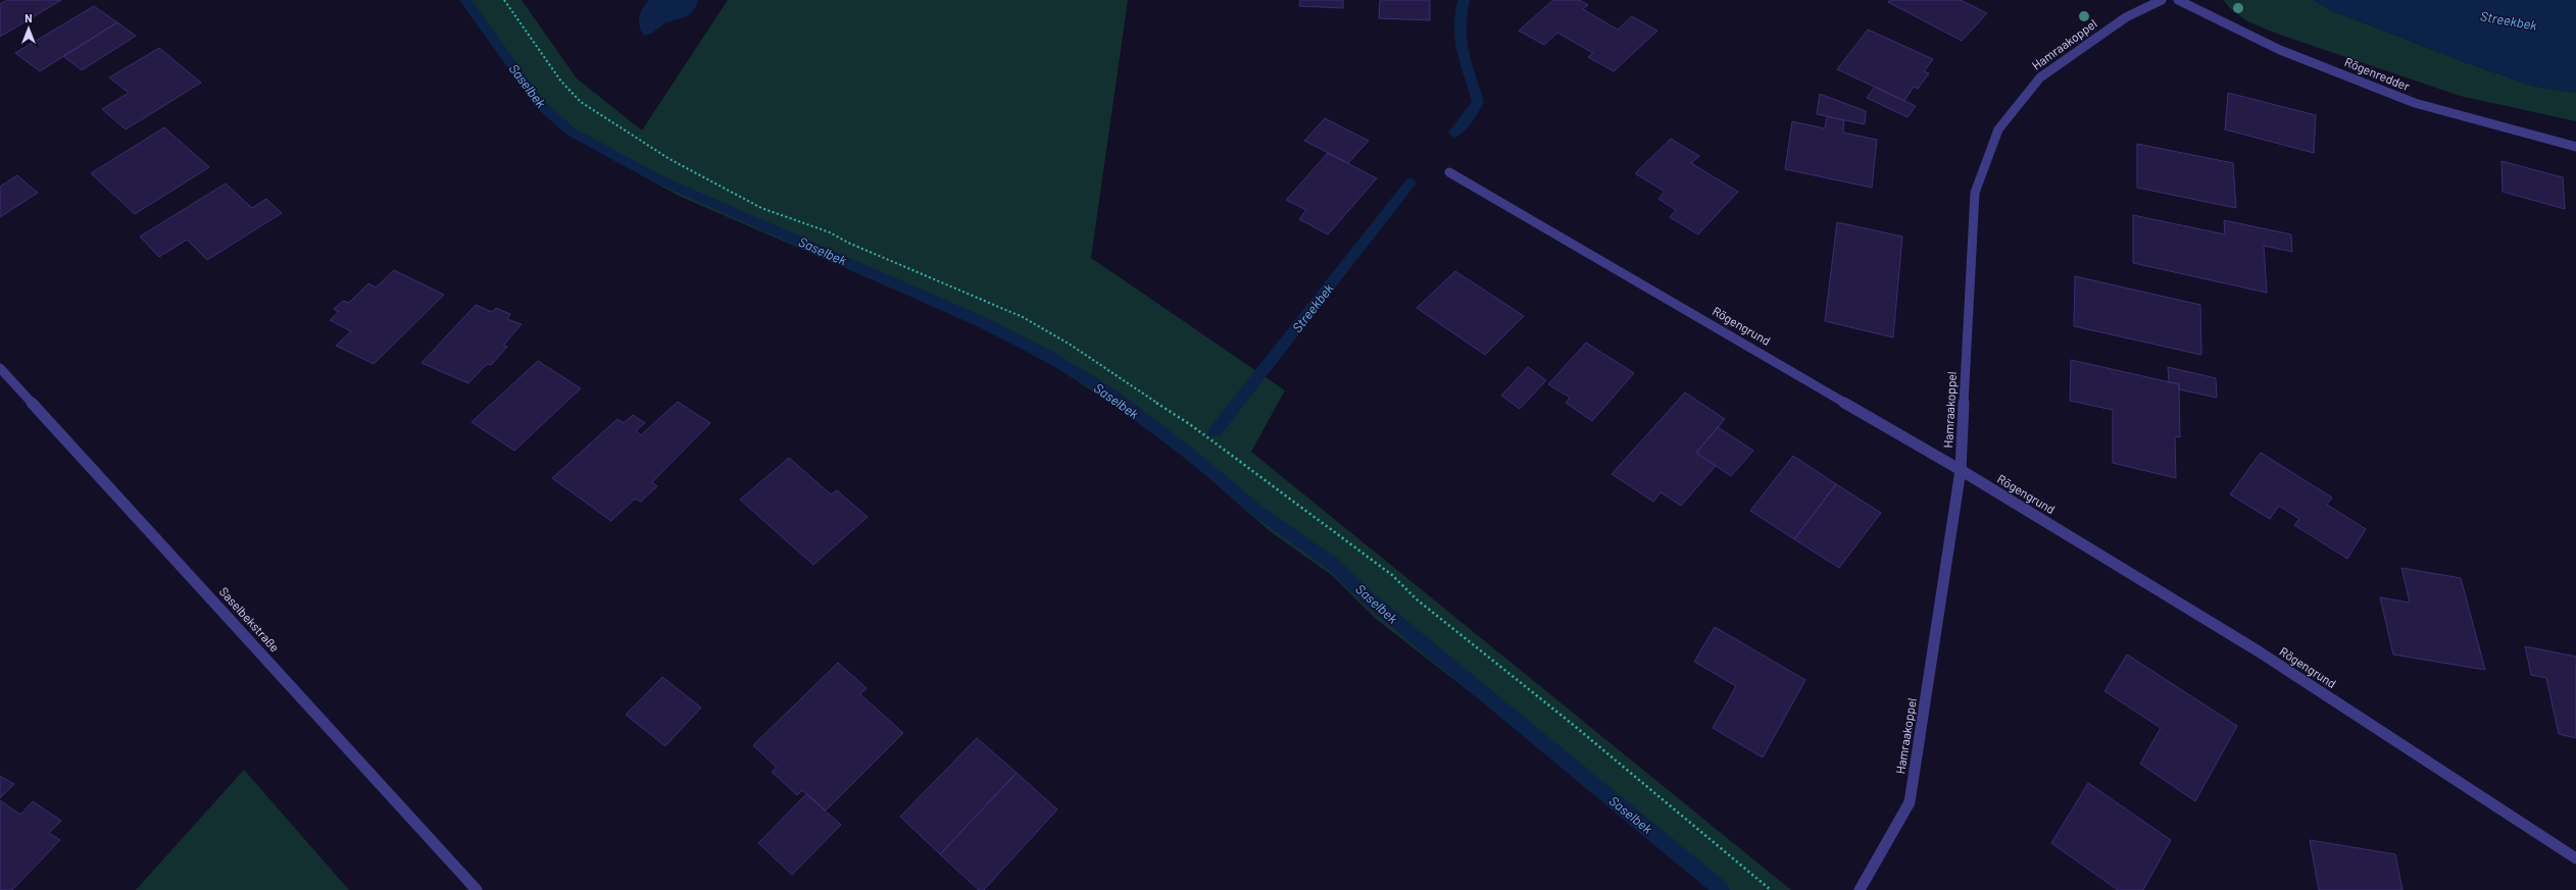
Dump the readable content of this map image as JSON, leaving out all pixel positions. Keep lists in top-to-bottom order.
{
  "streets": {
    "street": [
      "Hamraakoppel",
      "Rögenredder",
      "Rögengrund",
      "Saselbekstraße"
    ]
  },
  "crossings": [
    ["Hamraakoppel", "Rögengrund"]
  ],
  "water": ["Streekbek", "Saselbek"],
  "north": "top"
}
